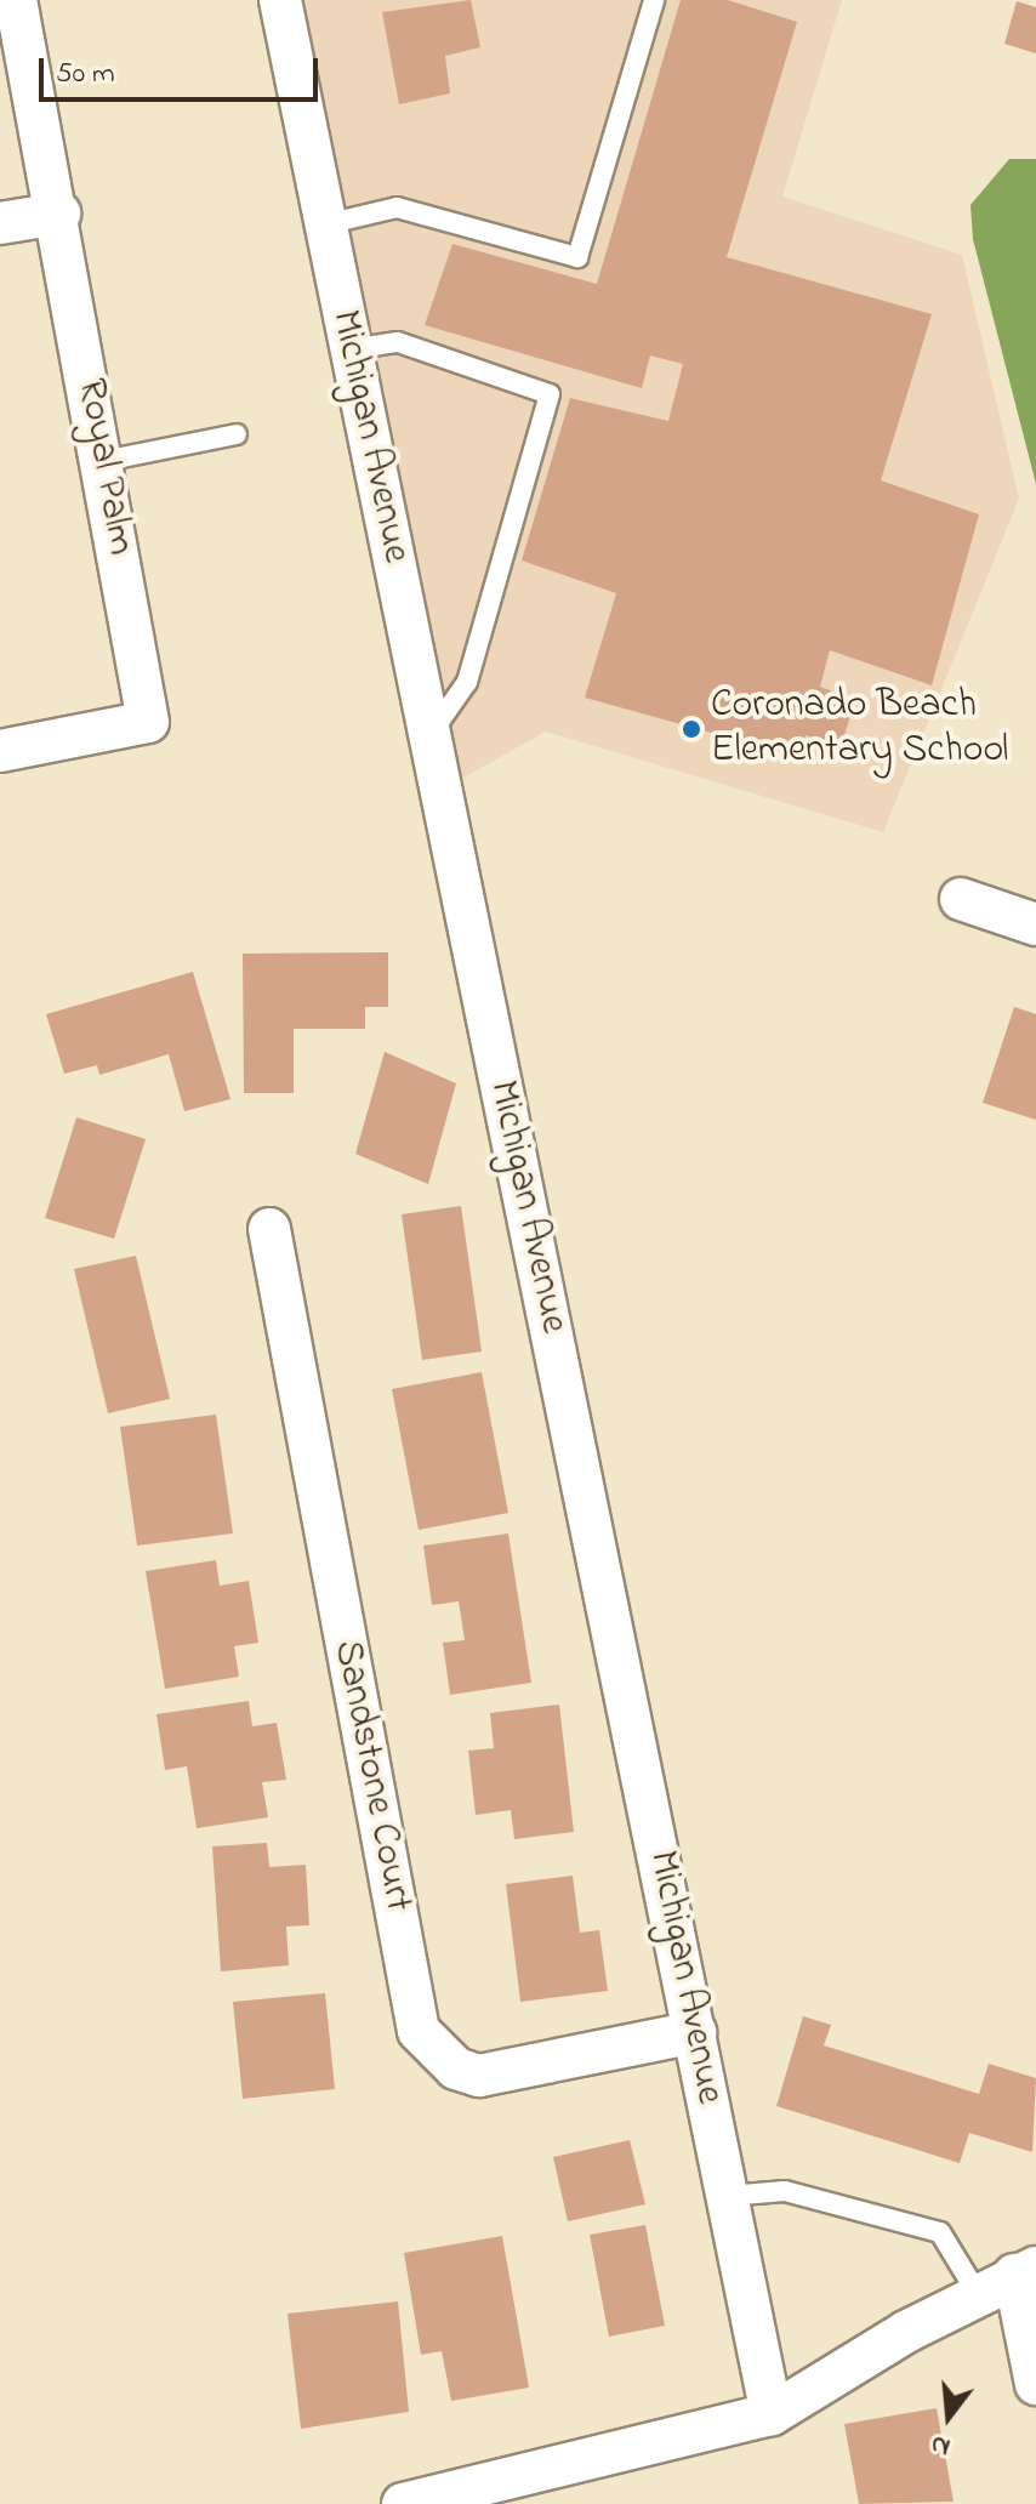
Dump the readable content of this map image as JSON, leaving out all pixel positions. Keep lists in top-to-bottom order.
{
  "streets": {
    "street": ["Michigan Avenue", "Royal Palm", "Sandstone Court"]
  },
  "crossings": [
    ["Michigan Avenue", "Sandstone Court"]
  ],
  "places": ["Coronado Beach Elementary School"],
  "scale_bar": "50 m",
  "north": "bottom"
}
